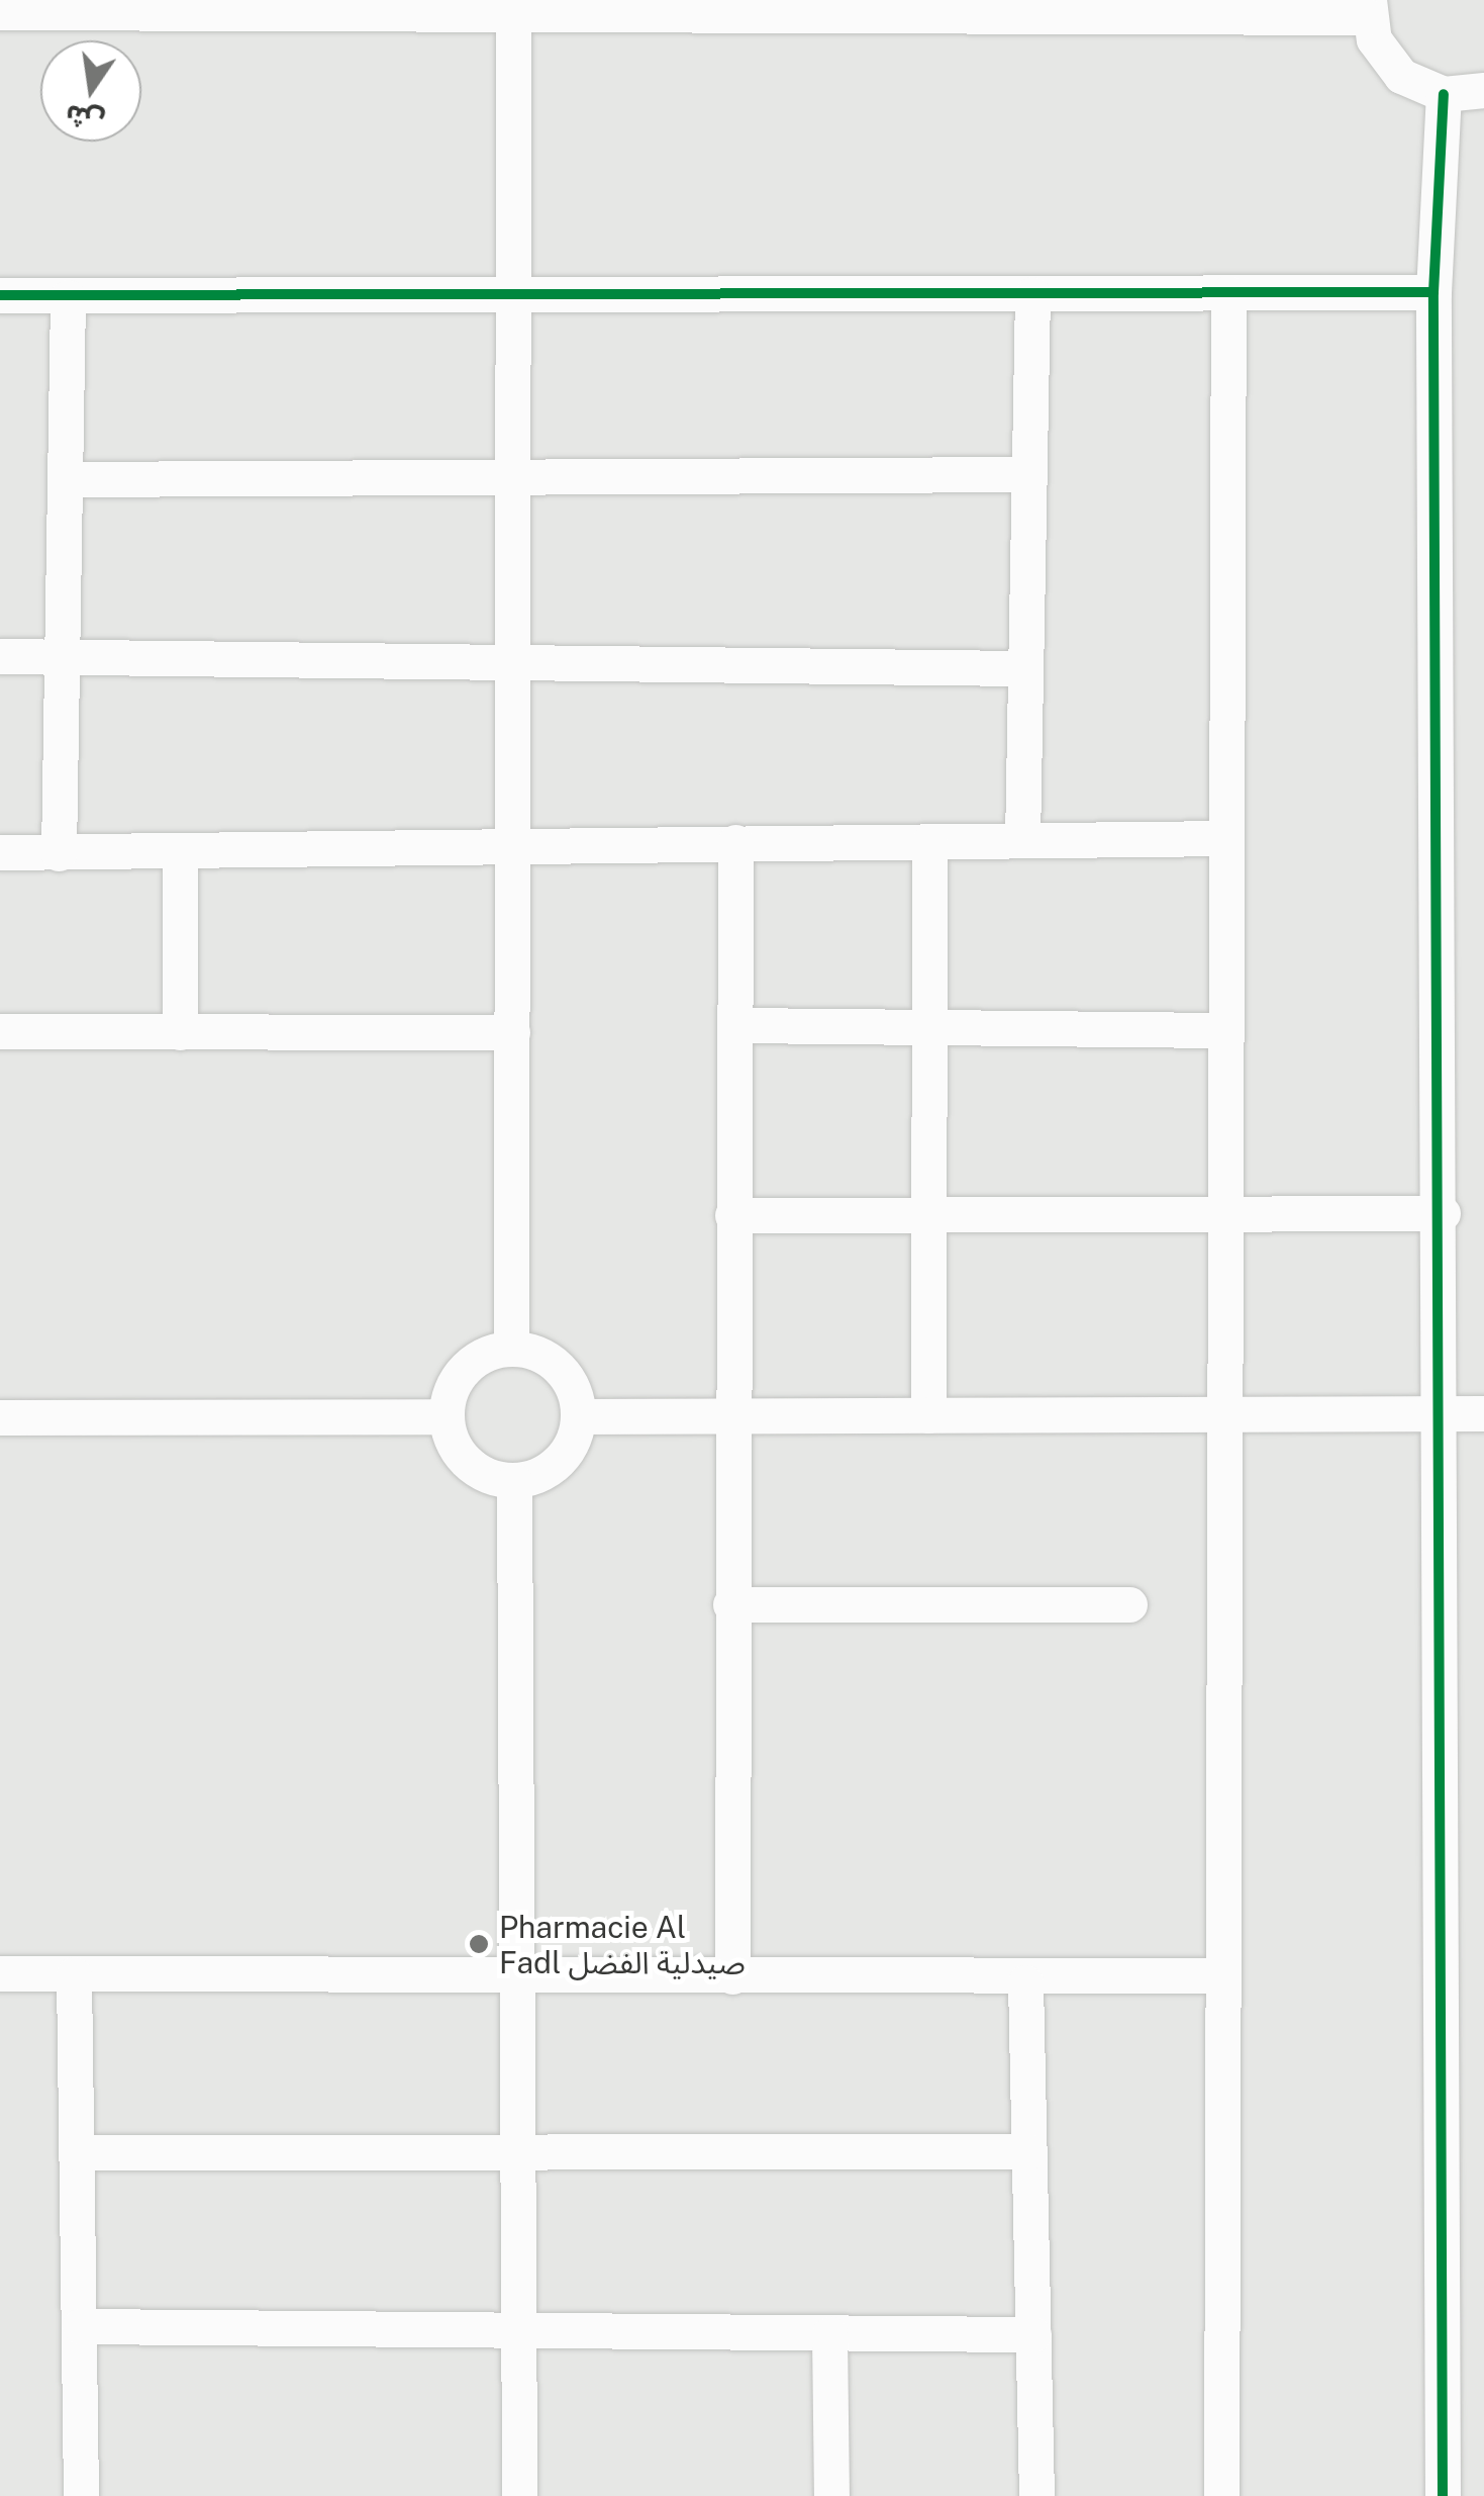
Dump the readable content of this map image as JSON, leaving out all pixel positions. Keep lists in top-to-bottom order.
{
  "places": ["Pharmacie Al Fadl صيدلية الفضل"],
  "north": "bottom"
}
